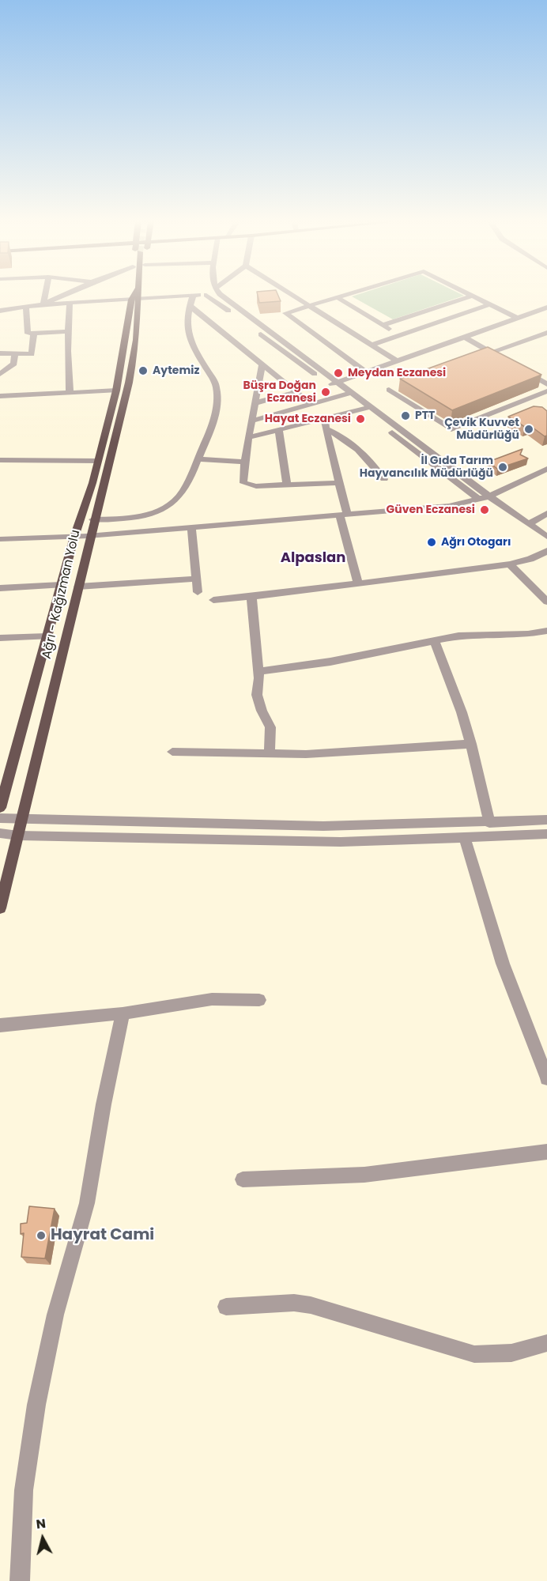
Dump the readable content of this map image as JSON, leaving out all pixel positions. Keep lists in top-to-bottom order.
{
  "streets": {
    "main road": ["Ağrı - Kağızman Yolu"]
  },
  "districts": ["Alpaslan"],
  "places": [
    "Aytemiz",
    "Meydan Eczanesi",
    "Büşra Doğan Eczanesi",
    "PTT",
    "Hayat Eczanesi",
    "Çevik Kuvvet Müdürlüğü",
    "İl Gıda Tarım Hayvancılık Müdürlüğü",
    "Güven Eczanesi",
    "Ağrı Otogarı",
    "Hayrat Cami"
  ],
  "north": "top"
}
